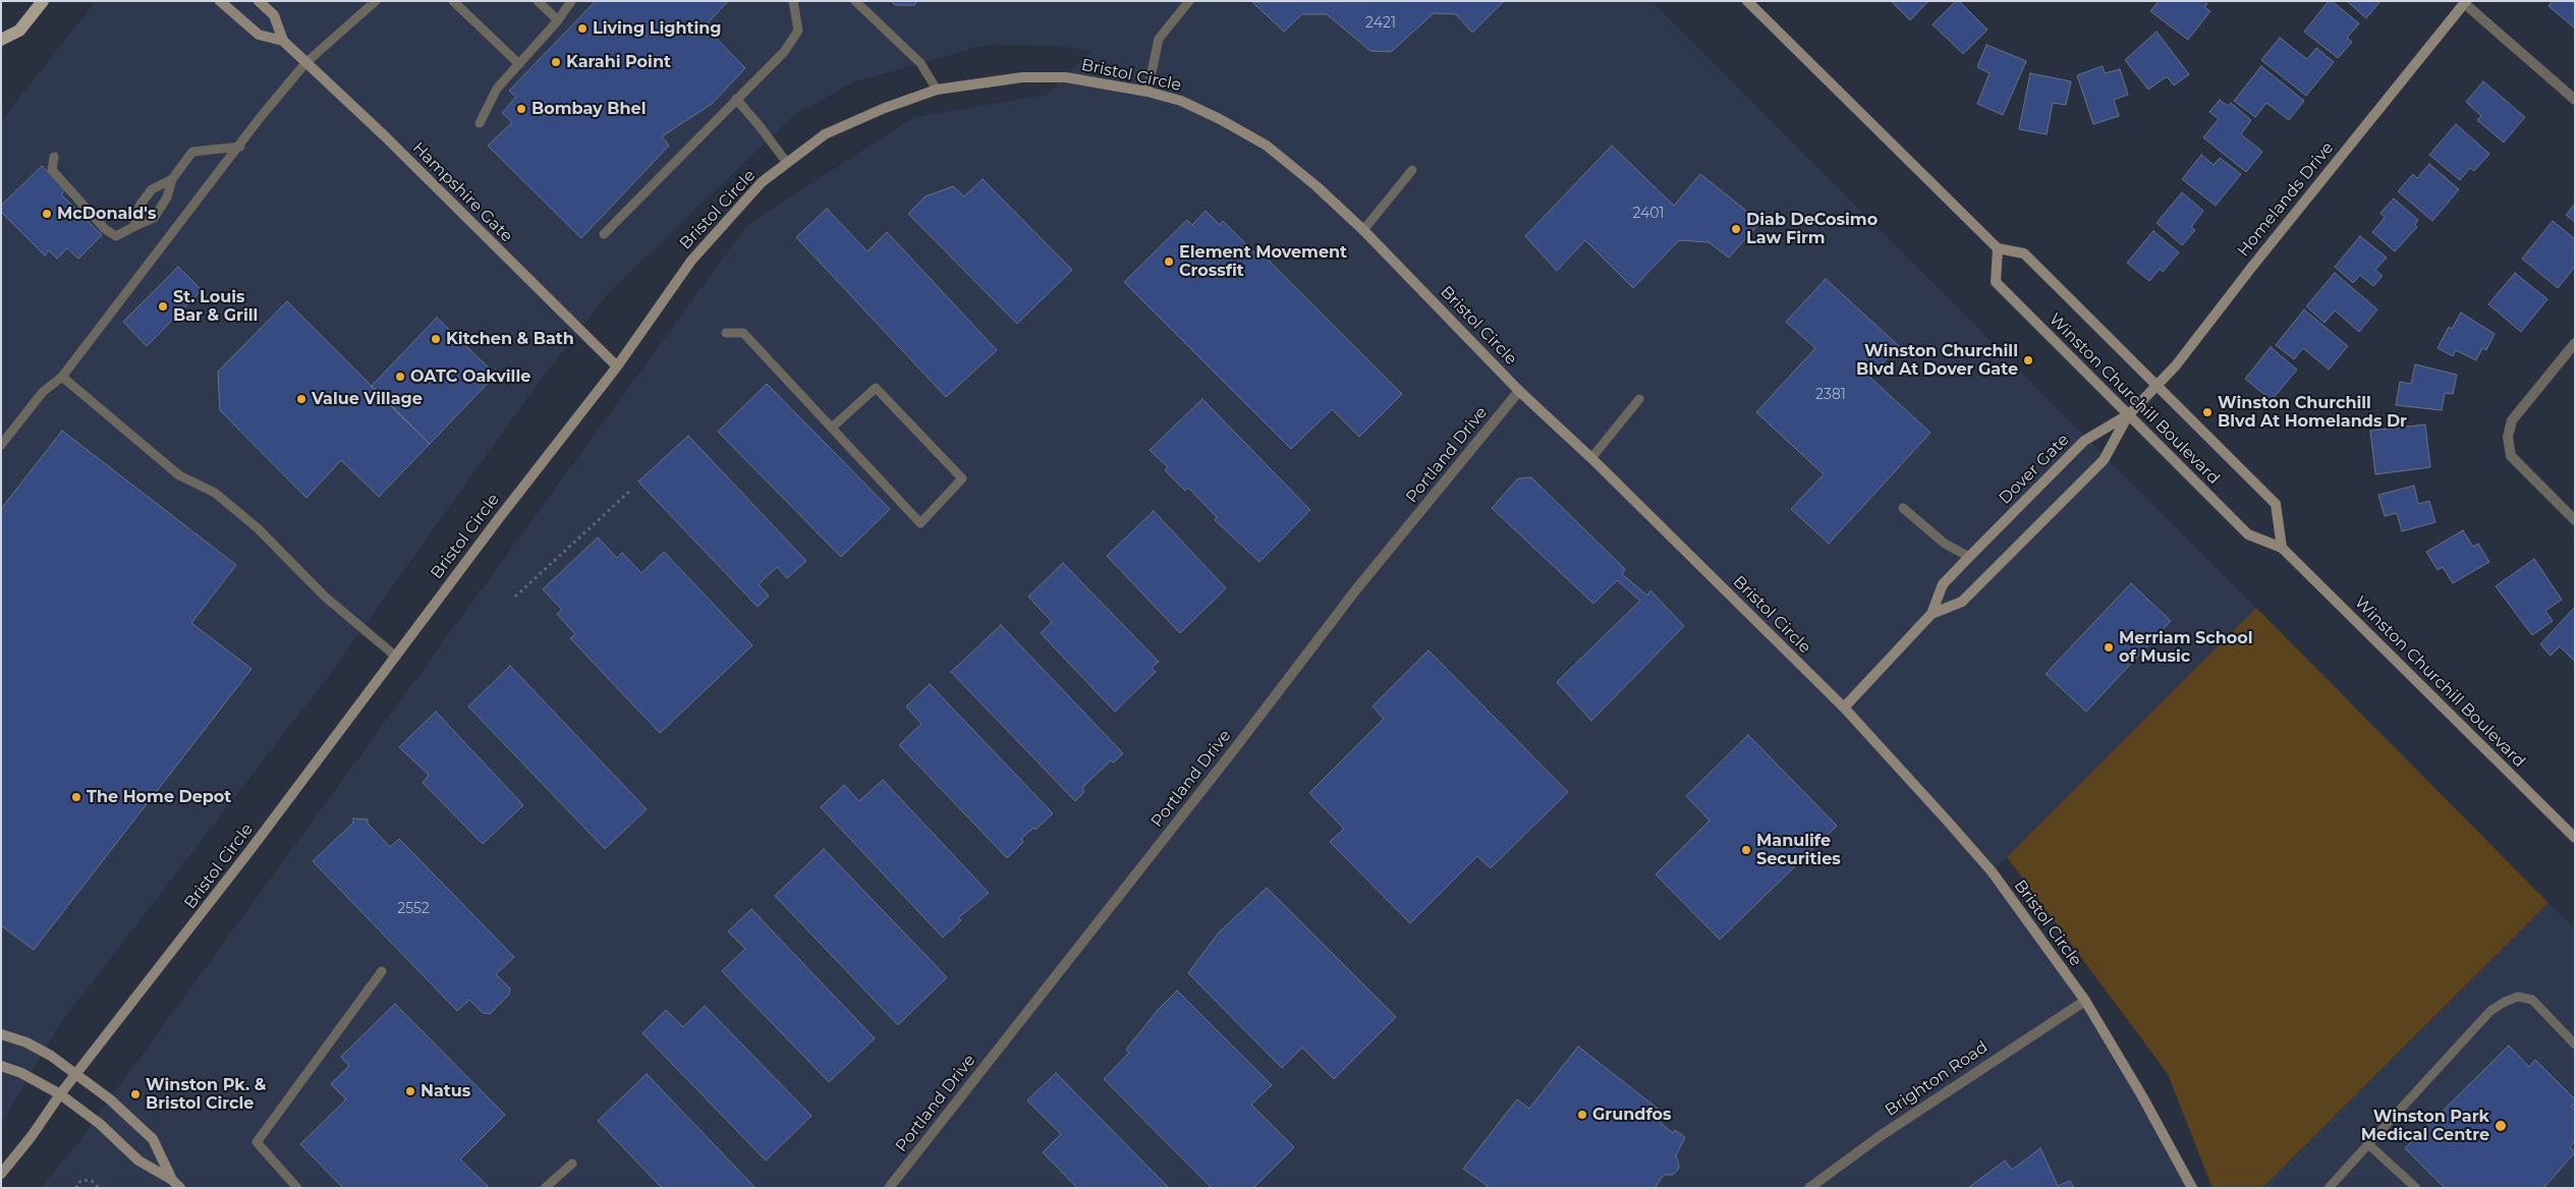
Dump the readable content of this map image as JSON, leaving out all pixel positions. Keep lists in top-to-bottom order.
{
  "streets": {
    "street": [
      "Bristol Circle",
      "Hampshire Gate",
      "Homelands Drive",
      "Winston Churchill Boulevard",
      "Portland Drive",
      "Dover Gate",
      "Brighton Road"
    ]
  },
  "crossings": [
    ["Bristol Circle", "Hampshire Gate"],
    ["Bristol Circle", "Portland Drive"],
    ["Bristol Circle", "Dover Gate"],
    ["Bristol Circle", "Brighton Road"],
    ["Homelands Drive", "Winston Churchill Boulevard"],
    ["Homelands Drive", "Dover Gate"],
    ["Winston Churchill Boulevard", "Dover Gate"]
  ],
  "places": [
    "Living Lighting",
    "Karahi Point",
    "Bombay Bhel",
    "McDonald's",
    "Diab DeCosimo Law Firm",
    "Element Movement Crossfit",
    "St. Louis Bar & Grill",
    "Kitchen & Bath",
    "Winston Churchill Blvd At Dover Gate",
    "OATC Oakville",
    "Value Village",
    "Winston Churchill Blvd At Homelands Dr",
    "Merriam School of Music",
    "The Home Depot",
    "Manulife Securities",
    "Natus",
    "Winston Pk. & Bristol Circle",
    "Grundfos",
    "Winston Park Medical Centre"
  ],
  "house_numbers": [
    "2421",
    "2401",
    "2381",
    "2552"
  ]
}
